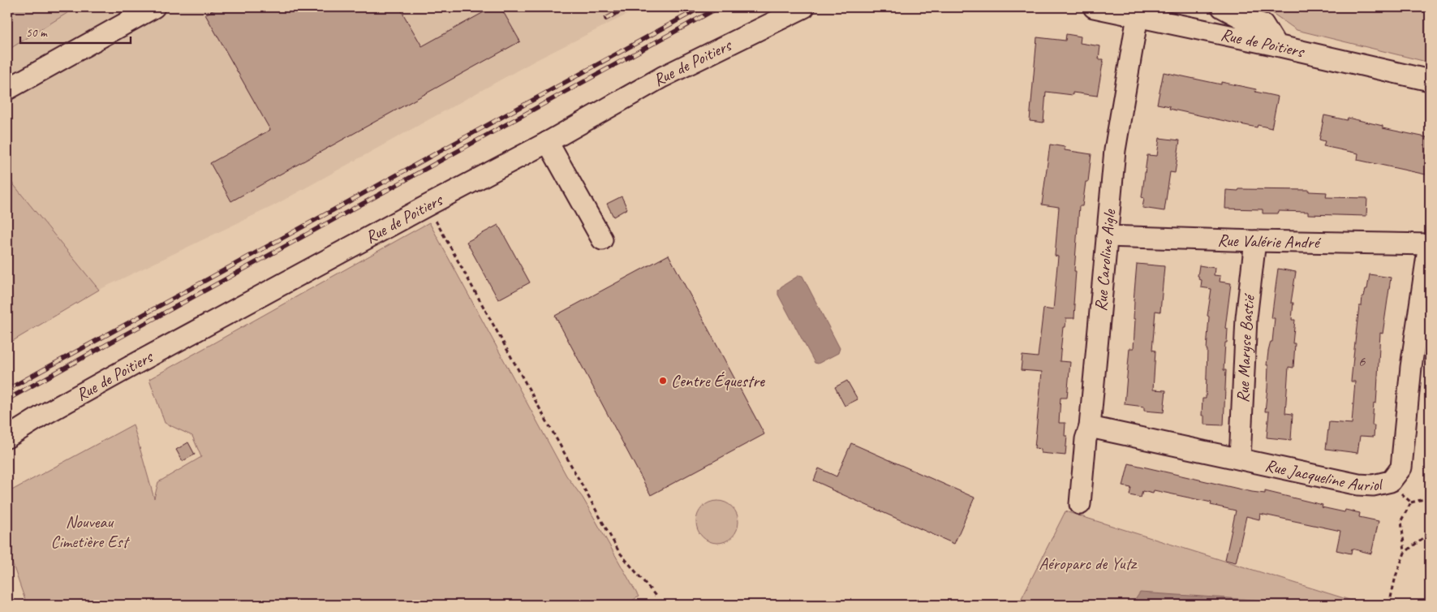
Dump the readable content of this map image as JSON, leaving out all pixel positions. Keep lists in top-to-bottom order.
{
  "streets": {
    "street": [
      "Rue de Poitiers",
      "Rue Valérie André",
      "Rue Caroline Aigle",
      "Rue Maryse Bastié",
      "Rue Jacqueline Auriol"
    ]
  },
  "crossings": [
    ["Rue de Poitiers", "Rue Caroline Aigle"],
    ["Rue Valérie André", "Rue Caroline Aigle"],
    ["Rue Valérie André", "Rue Maryse Bastié"],
    ["Rue Valérie André", "Rue Jacqueline Auriol"],
    ["Rue Caroline Aigle", "Rue Jacqueline Auriol"],
    ["Rue Maryse Bastié", "Rue Jacqueline Auriol"]
  ],
  "parks": ["Nouveau Cimetière Est", "Aéroparc de Yutz"],
  "places": ["Centre Équestre"],
  "house_numbers": ["6"],
  "scale_bar": "50 m"
}
